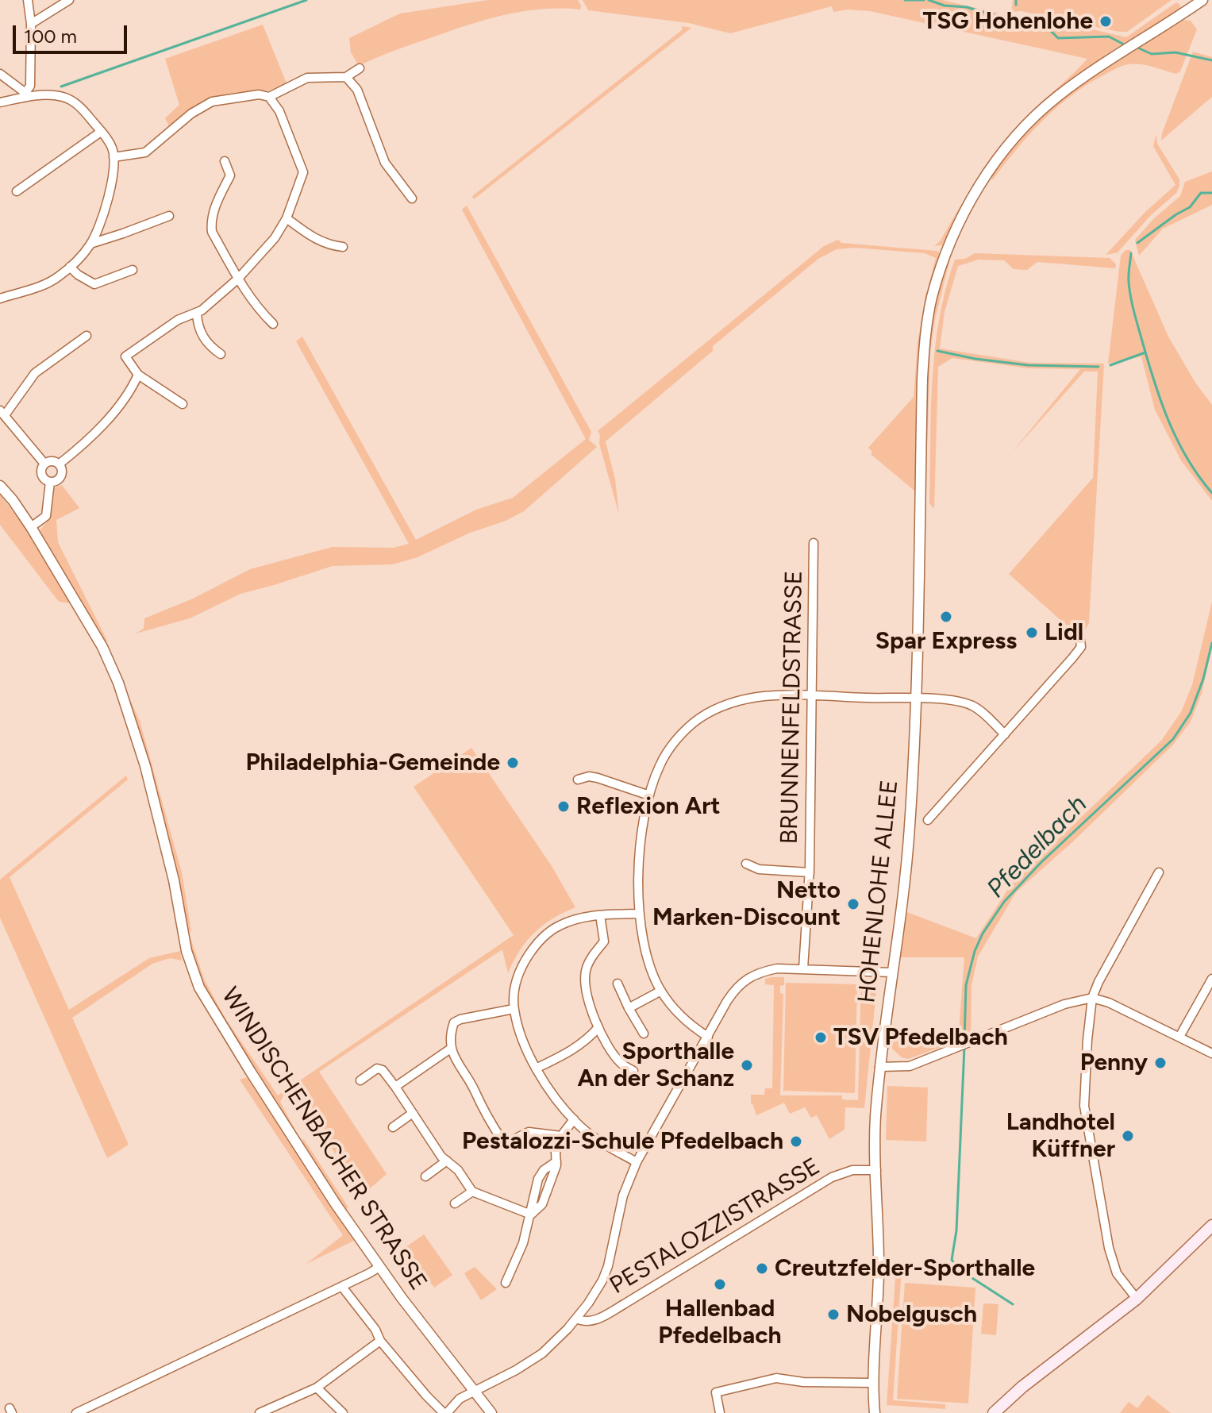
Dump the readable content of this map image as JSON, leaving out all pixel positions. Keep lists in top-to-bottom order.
{
  "streets": {
    "street": [
      "BRUNNENFELDSTRASSE",
      "HOHENLOHE ALLEE",
      "WINDISCHENBACHER STRASSE",
      "PESTALOZZISTRASSE"
    ]
  },
  "crossings": [
    ["HOHENLOHE ALLEE", "PESTALOZZISTRASSE"]
  ],
  "water": ["Pfedelbach"],
  "places": [
    "TSG Hohenlohe",
    "Spar Express",
    "Lidl",
    "Philadelphia-Gemeinde",
    "Reflexion Art",
    "Netto Marken-Discount",
    "TSV Pfedelbach",
    "Penny",
    "Sporthalle An der Schanz",
    "Landhotel Küffner",
    "Pestalozzi-Schule Pfedelbach",
    "Creutzfelder-Sporthalle",
    "Hallenbad Pfedelbach",
    "Nobelgusch"
  ],
  "scale_bar": "100 m"
}
